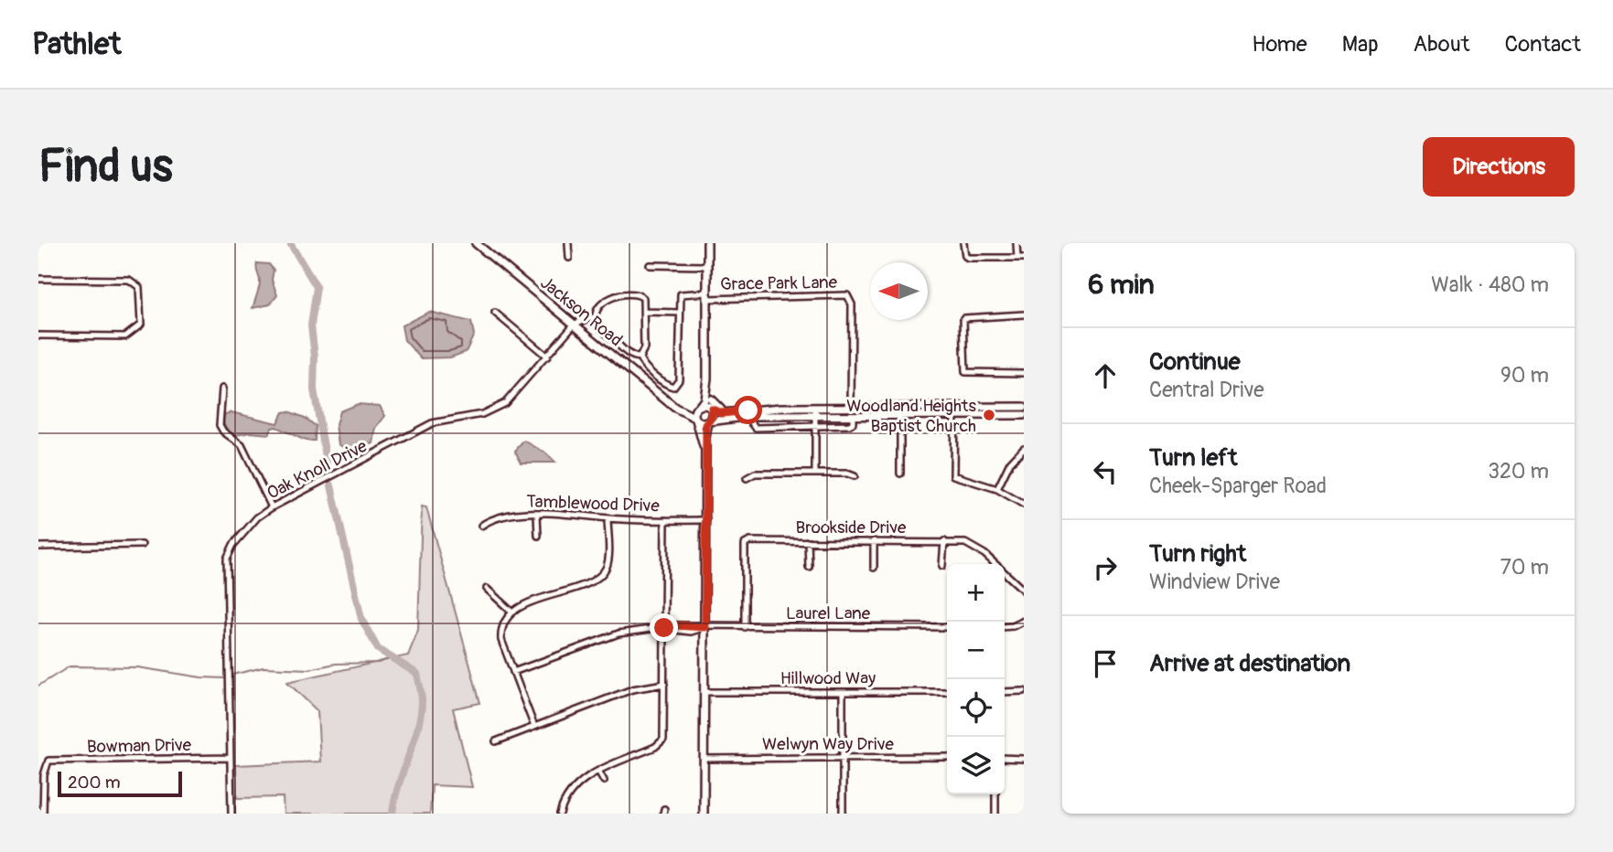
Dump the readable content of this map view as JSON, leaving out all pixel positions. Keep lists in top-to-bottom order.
{
  "streets": {
    "main road": ["Jackson Road"],
    "street": [
      "Grace Park Lane",
      "Oak Knoll Drive",
      "Tamblewood Drive",
      "Brookside Drive",
      "Laurel Lane",
      "Hillwood Way",
      "Welwyn Way Drive",
      "Bowman Drive"
    ]
  },
  "crossings": [
    ["Jackson Road", "Oak Knoll Drive"],
    ["Oak Knoll Drive", "Bowman Drive"],
    ["Brookside Drive", "Laurel Lane"]
  ],
  "places": ["Woodland Heights Baptist Church"],
  "scale_bar": "200 m",
  "north": "left",
  "page": {
    "header": "Pathlet",
    "nav": [
      "Home",
      "Map",
      "About",
      "Contact"
    ],
    "buttons": "Directions",
    "title": "Find us",
    "heading": ["6 min", "Walk · 480 m"],
    "list": [
      ["Continue", "Central Drive", "90 m"],
      ["Turn left", "Cheek-Sparger Road", "320 m"],
      ["Turn right", "Windview Drive", "70 m"],
      "Arrive at destination"
    ],
    "map_buttons": ["+", "−"],
    "scale": "200 m"
  }
}
